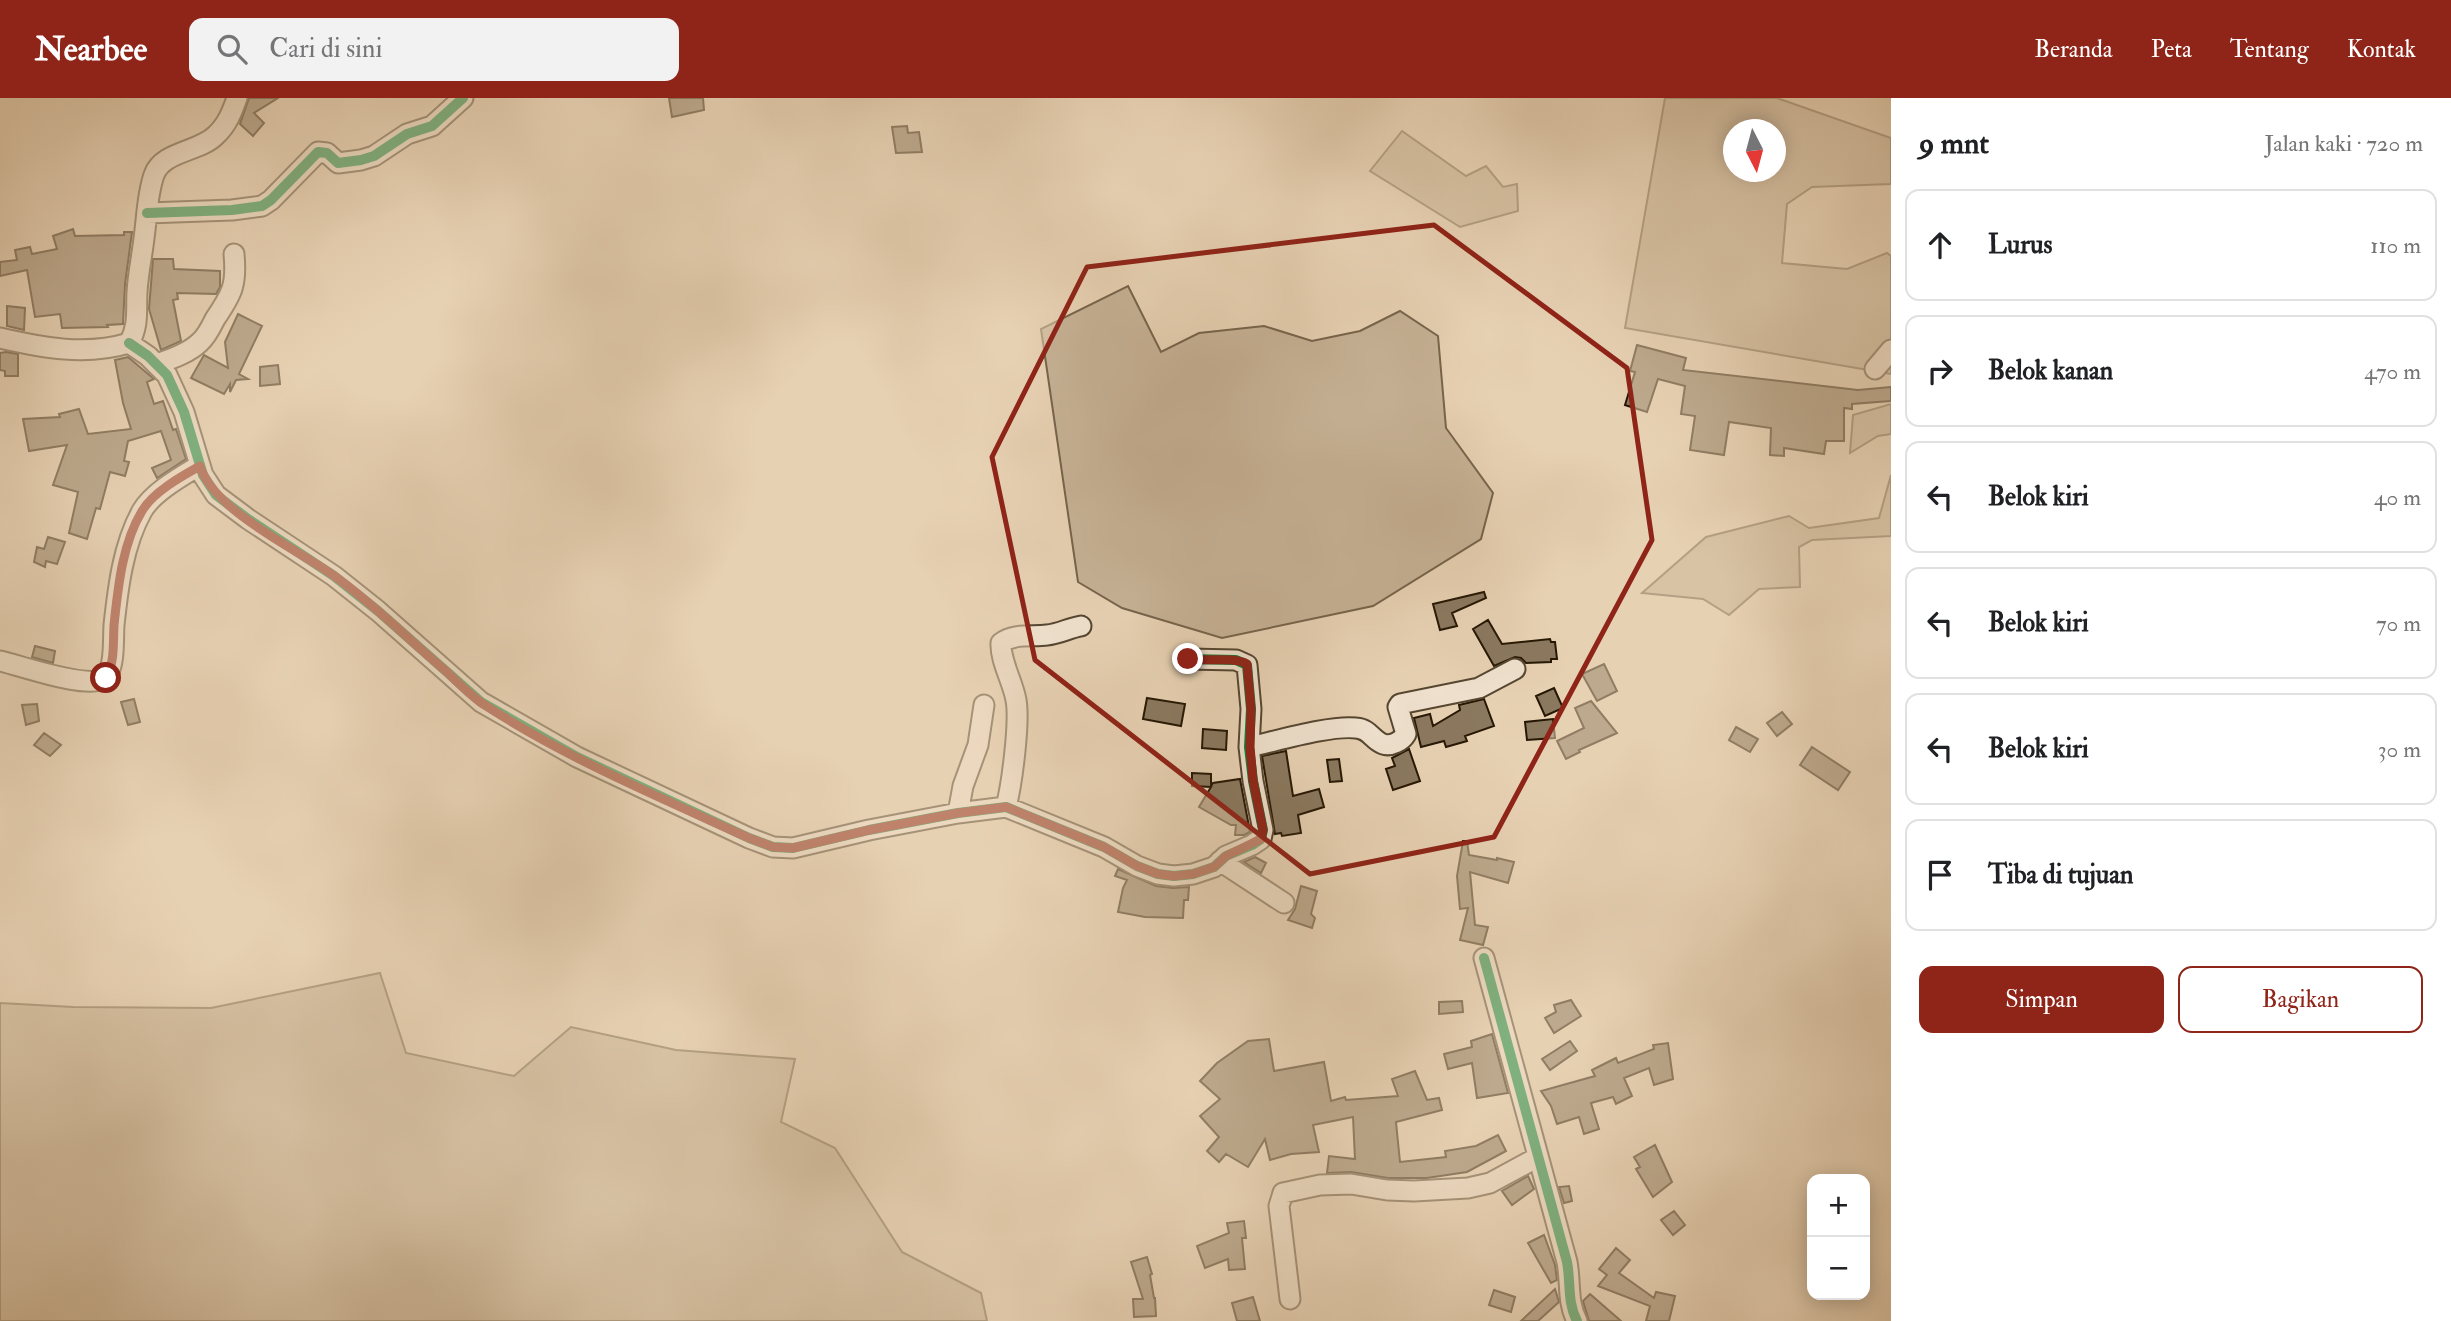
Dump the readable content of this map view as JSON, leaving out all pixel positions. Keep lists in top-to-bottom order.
{
  "north": "bottom",
  "page": {
    "header": "Nearbee",
    "search": "Cari di sini",
    "nav": [
      "Beranda",
      "Peta",
      "Tentang",
      "Kontak"
    ],
    "heading": ["9 mnt", "Jalan kaki · 720 m"],
    "list": [
      ["Lurus", "110 m"],
      ["Belok kanan", "470 m"],
      ["Belok kiri", "40 m"],
      ["Belok kiri", "70 m"],
      ["Belok kiri", "30 m"],
      "Tiba di tujuan"
    ],
    "buttons": ["Simpan", "Bagikan"],
    "map_buttons": ["+", "−"]
  }
}
